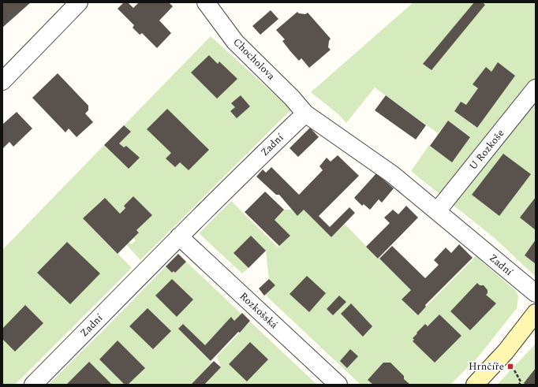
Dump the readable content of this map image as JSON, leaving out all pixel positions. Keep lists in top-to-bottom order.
{
  "streets": {
    "street": [
      "Chocholova",
      "Zadní",
      "U Rozkoše",
      "Rozkošská"
    ]
  },
  "crossings": [
    ["Chocholova", "Zadní"],
    ["Zadní", "U Rozkoše"],
    ["Zadní", "Rozkošská"]
  ],
  "places": {
    "transit": ["Hrnčíře"]
  }
}
